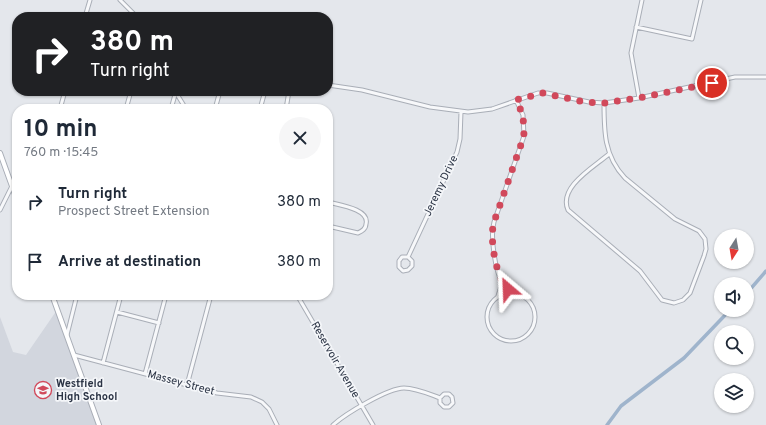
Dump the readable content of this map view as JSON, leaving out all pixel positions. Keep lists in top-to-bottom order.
{
  "streets": {
    "street": ["Jeremy Drive", "Reservoir Avenue", "Massey Street"]
  },
  "places": {
    "school or university": ["Westfield High School"]
  },
  "north": "bottom",
  "page": {
    "turn": ["380 m", "Turn right"],
    "heading": ["10 min", "760 m · 15:45"],
    "list": [
      {
        "name": "Turn right",
        "note": "Prospect Street Extension",
        "value": "380 m"
      },
      {
        "name": "Arrive at destination",
        "value": "380 m"
      }
    ]
  }
}
